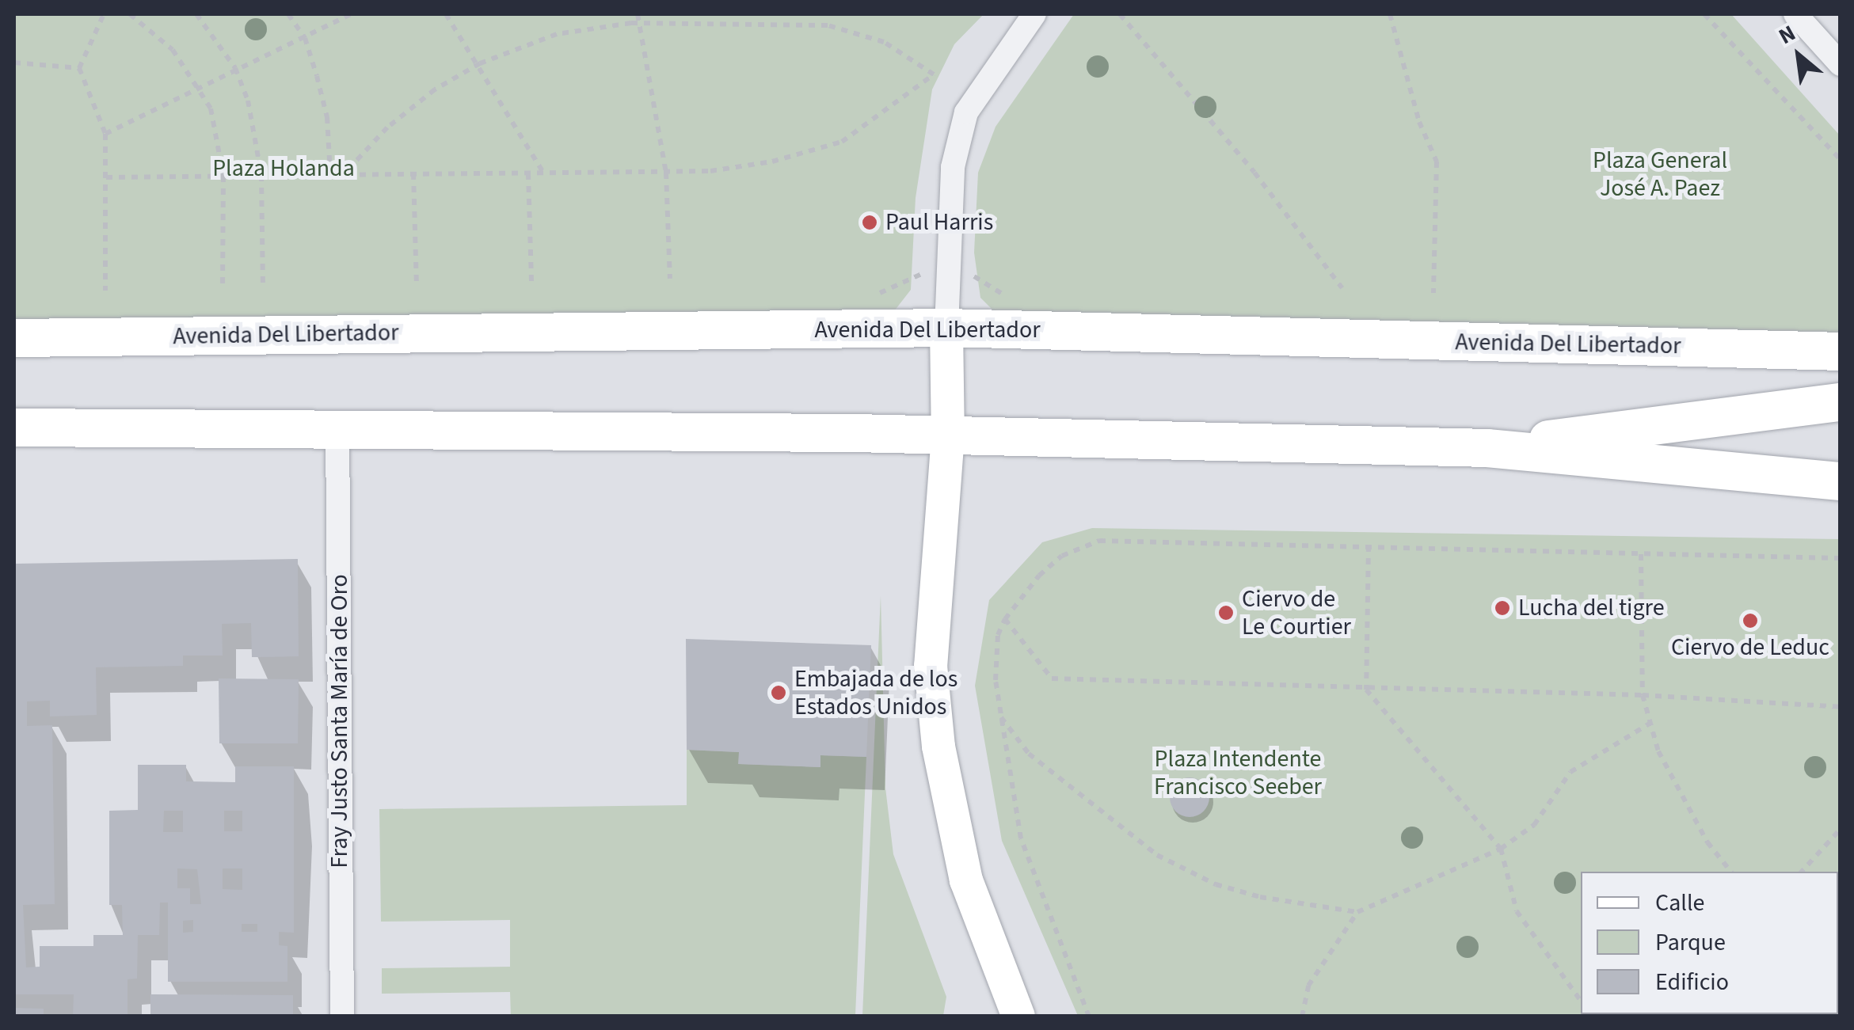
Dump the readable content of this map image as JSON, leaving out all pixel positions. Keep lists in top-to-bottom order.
{
  "streets": {
    "main road": ["Avenida Del Libertador"],
    "street": ["Fray Justo Santa María de Oro"]
  },
  "parks": ["Plaza General José A. Paez", "Plaza Holanda", "Plaza Intendente Francisco Seeber"],
  "places": [
    "Paul Harris",
    "Lucha del tigre",
    "Ciervo de Le Courtier",
    "Ciervo de Leduc",
    "Embajada de los Estados Unidos"
  ],
  "legend": ["Calle", "Parque", "Edificio"],
  "north": "top left"
}
